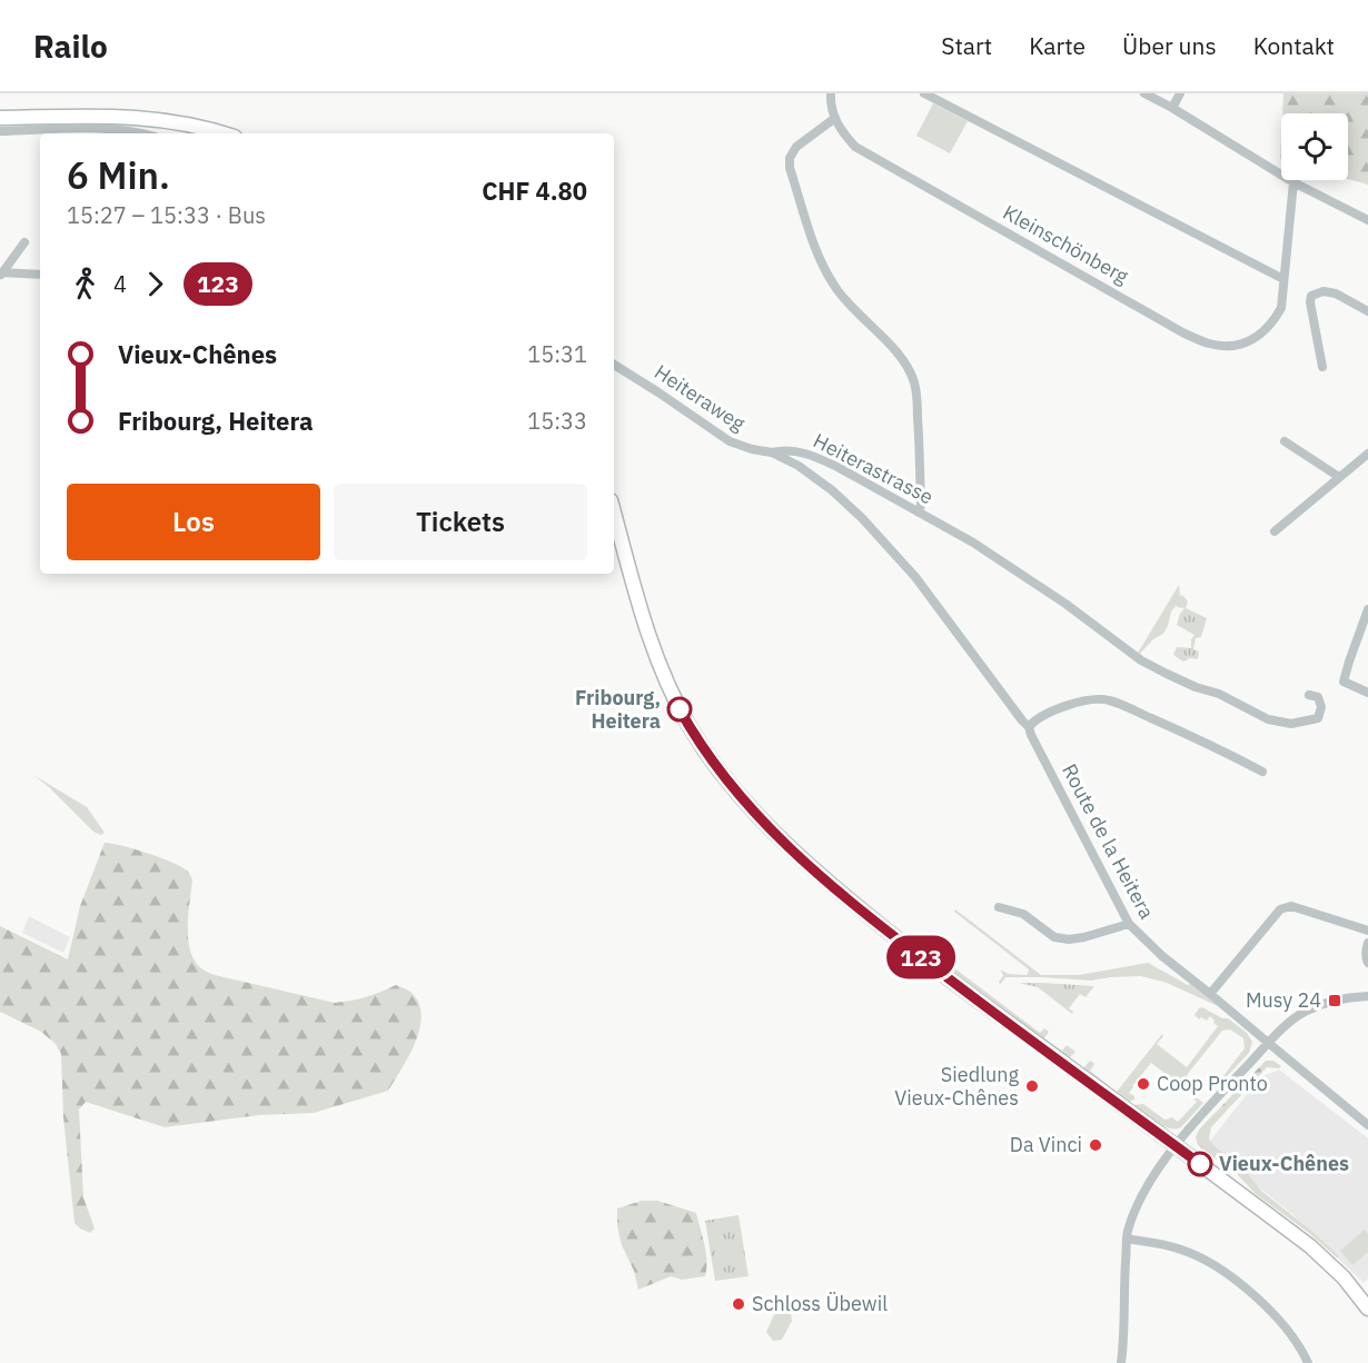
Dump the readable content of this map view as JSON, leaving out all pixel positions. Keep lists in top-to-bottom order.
{
  "streets": {
    "street": [
      "Kleinschönberg",
      "Heiteraweg",
      "Heiterastrasse",
      "Route de la Heitera"
    ]
  },
  "crossings": [
    ["Heiteraweg", "Heiterastrasse"],
    ["Heiterastrasse", "Route de la Heitera"]
  ],
  "places": {
    "other": [
      "Fribourg, Heitera",
      "Coop Pronto",
      "Siedlung Vieux-Chênes",
      "Da Vinci",
      "Vieux-Chênes",
      "Schloss Übewil"
    ],
    "transit": ["Musy 24"]
  },
  "lines": ["bus line 123"],
  "page": {
    "header": "Railo",
    "nav": [
      "Start",
      "Karte",
      "Über uns",
      "Kontakt"
    ],
    "on_map": "123",
    "heading": ["6 Min.", "15:27 – 15:33 · Bus", "CHF 4.80"],
    "legs": ["4", "123"],
    "list": [
      {
        "name": "Vieux-Chênes",
        "value": "15:31"
      },
      {
        "name": "Fribourg, Heitera",
        "value": "15:33"
      }
    ],
    "buttons": ["Los", "Tickets"]
  }
}
